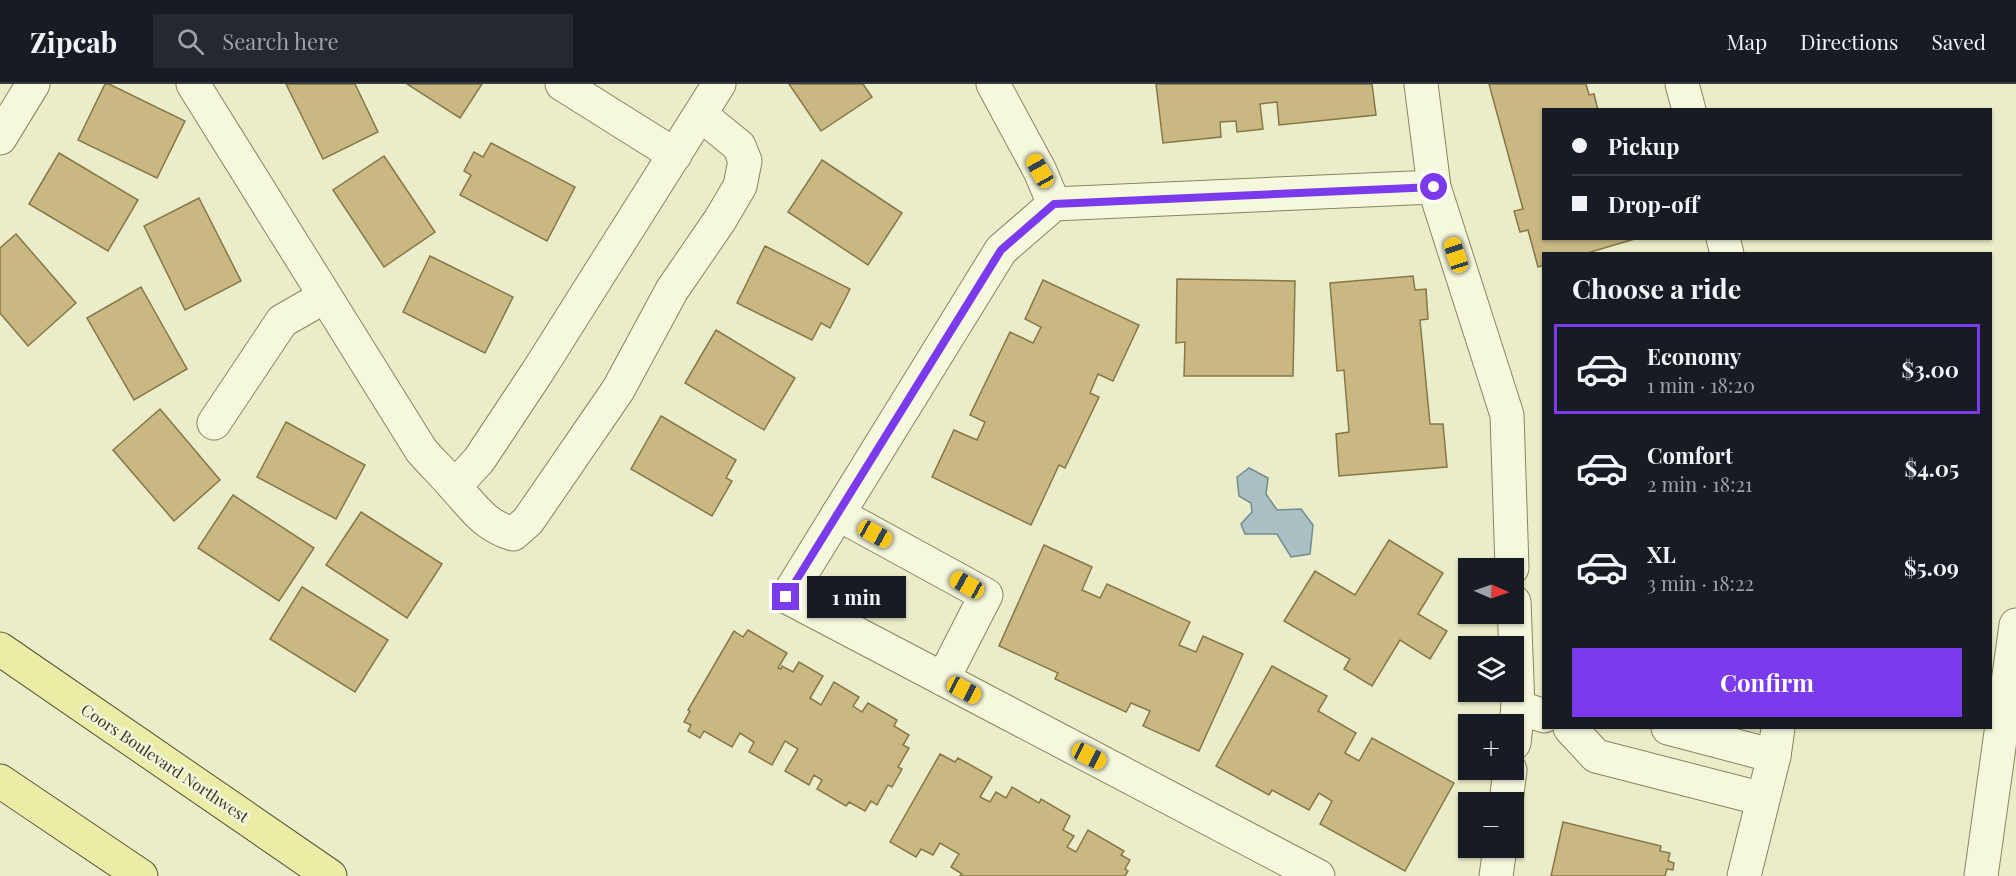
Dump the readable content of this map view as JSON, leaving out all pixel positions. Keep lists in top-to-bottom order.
{
  "streets": {
    "main road": ["Coors Boulevard Northwest"]
  },
  "north": "right",
  "page": {
    "header": "Zipcab",
    "search": "Search here",
    "nav": ["Map", "Directions", "Saved"],
    "banner": ["Pickup", "Drop-off"],
    "heading": "Choose a ride",
    "list": [
      {
        "name": "Economy",
        "note": "1 min · 18:20",
        "value": "$3.00"
      },
      {
        "name": "Comfort",
        "note": "2 min · 18:21",
        "value": "$4.05"
      },
      {
        "name": "XL",
        "note": "3 min · 18:22",
        "value": "$5.09"
      }
    ],
    "map_buttons": ["+", "−"],
    "bubble": "1 min",
    "buttons": "Confirm"
  }
}
